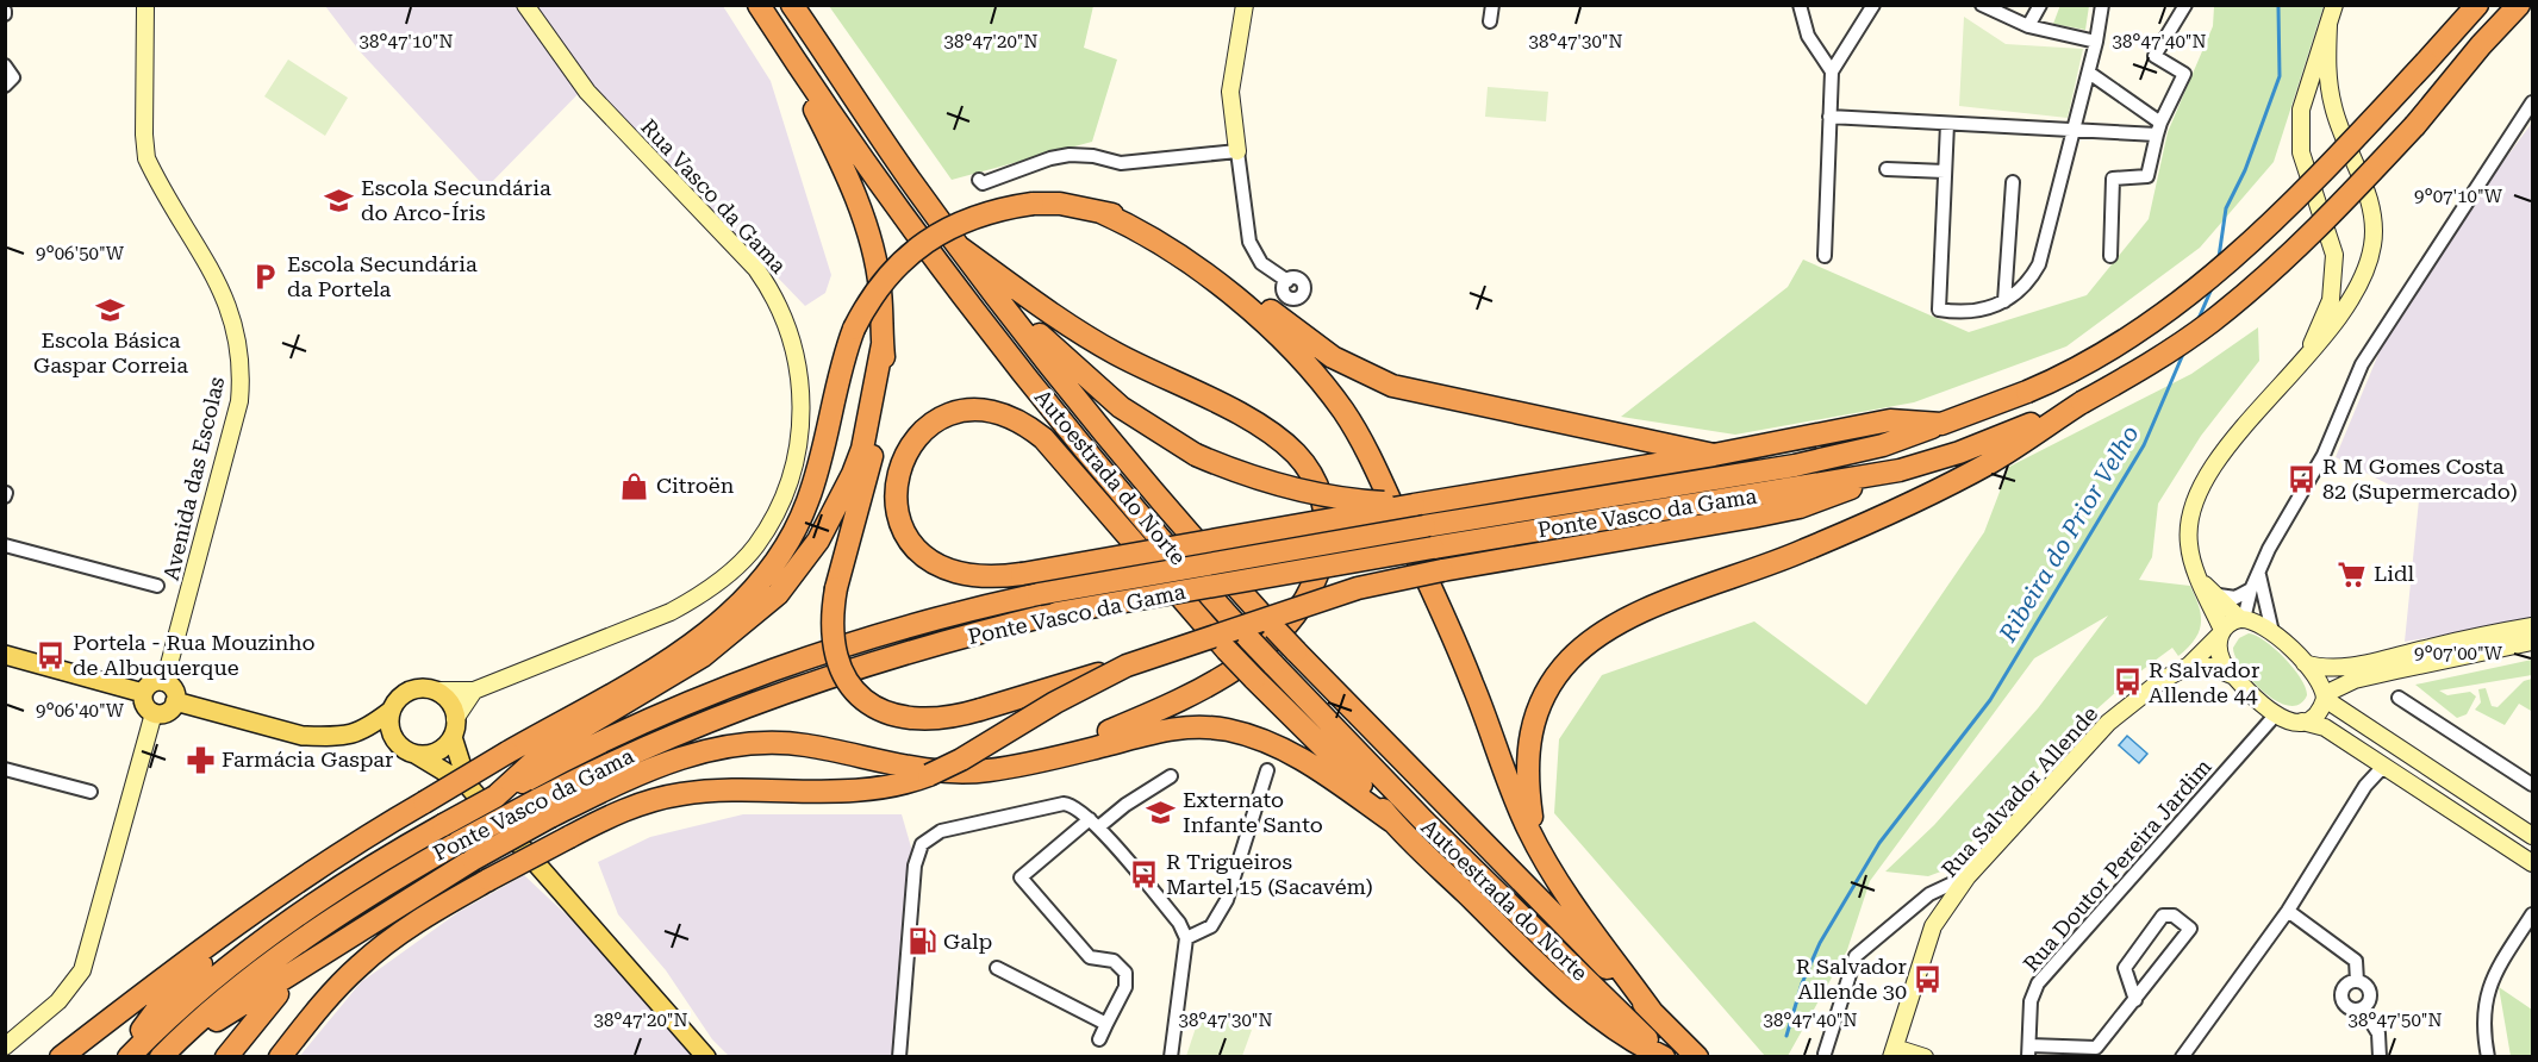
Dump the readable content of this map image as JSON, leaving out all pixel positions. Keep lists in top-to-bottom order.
{
  "streets": {
    "highway": ["Autoestrada do Norte", "Ponte Vasco da Gama"],
    "street": [
      "Rua Vasco da Gama",
      "Avenida das Escolas",
      "Rua Salvador Allende",
      "Rua Doutor Pereira Jardim"
    ]
  },
  "water": ["Ribeira do Prior Velho"],
  "places": {
    "school or university": ["Escola Secundária do Arco-Íris", "Escola Básica Gaspar Correia", "Externato Infante Santo"],
    "parking": ["Escola Secundária da Portela"],
    "bus stop": [
      "R M Gomes Costa 82 (Supermercado)",
      "Portela - Rua Mouzinho de Albuquerque",
      "R Salvador Allende 44",
      "R Trigueiros Martel 15 (Sacavém)",
      "R Salvador Allende 30"
    ],
    "shop": ["Citroën"],
    "supermarket": ["Lidl"],
    "pharmacy": ["Farmácia Gaspar"],
    "fuel station": ["Galp"]
  },
  "coordinates": [
    "38°47'10\"N",
    "38°47'20\"N",
    "38°47'30\"N",
    "38°47'40\"N",
    "9°07'10\"W",
    "9°06'50\"W",
    "9°07'00\"W",
    "9°06'40\"W",
    "38°47'50\"N"
  ]
}
